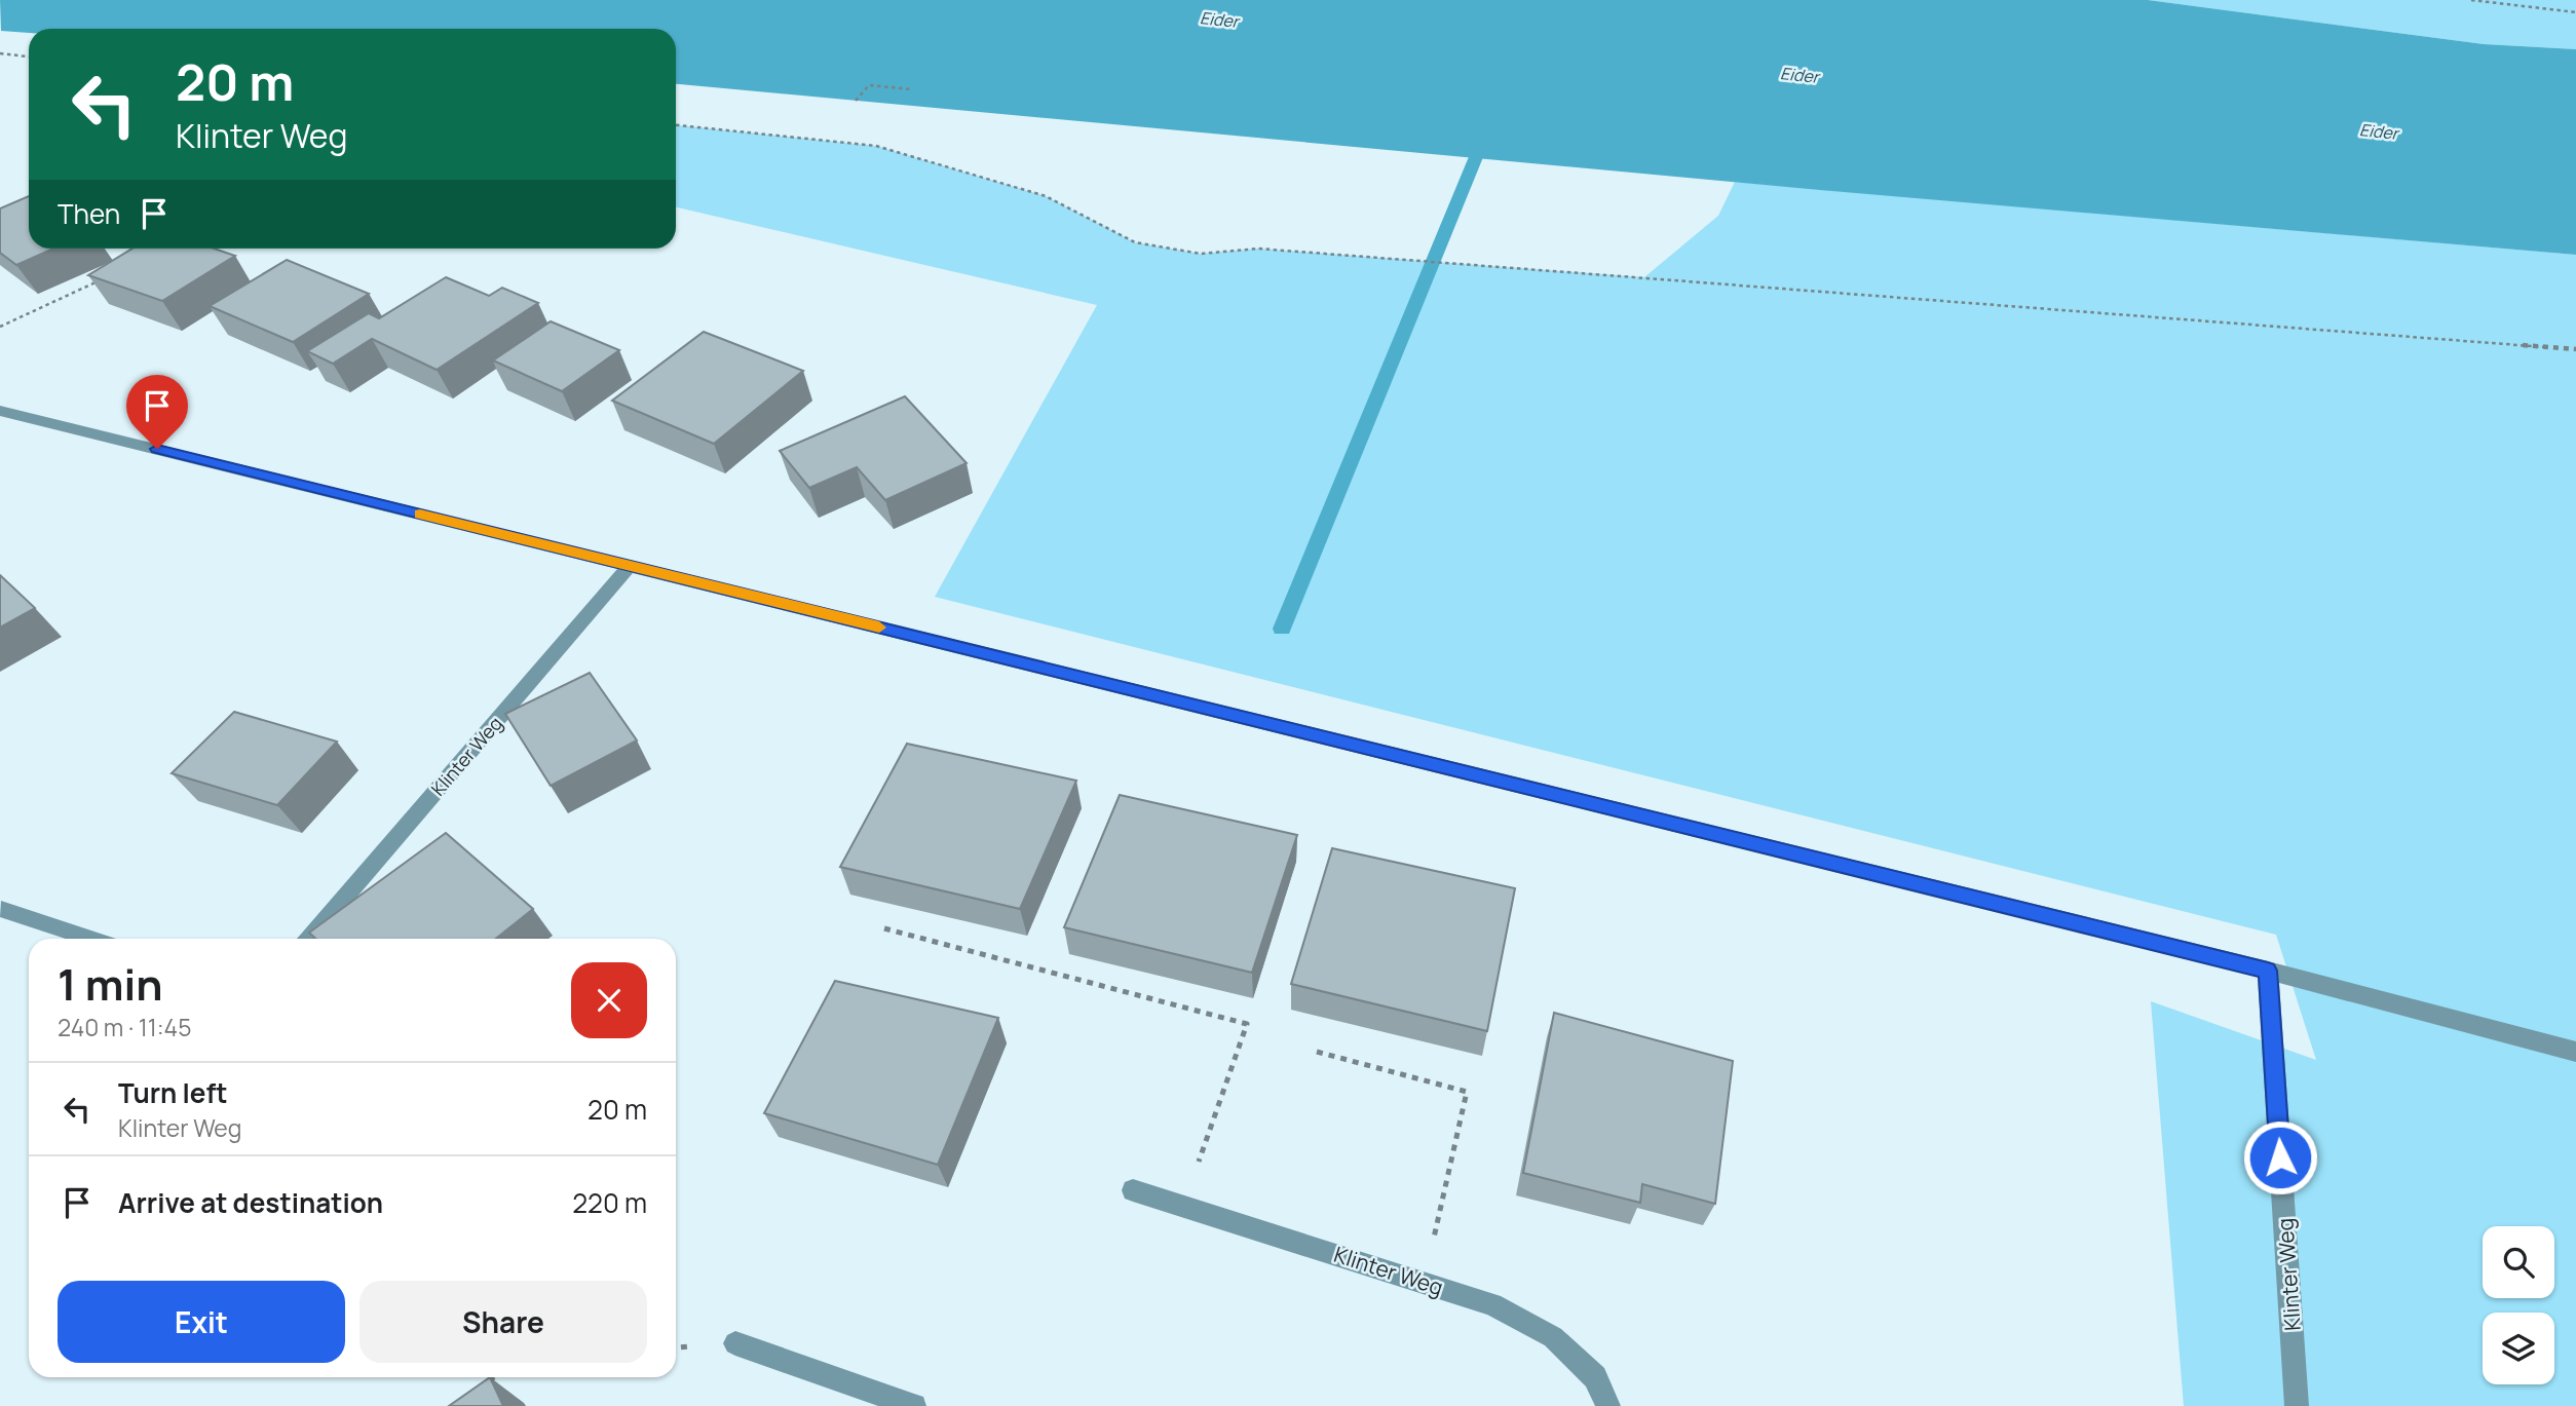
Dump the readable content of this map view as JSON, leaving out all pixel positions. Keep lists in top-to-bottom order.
{
  "streets": {
    "street": ["Klinter Weg"]
  },
  "water": ["Eider"],
  "page": {
    "turn": ["20 m", "Klinter Weg"],
    "then": "Then",
    "heading": ["1 min", "240 m · 11:45"],
    "list": [
      {
        "name": "Turn left",
        "note": "Klinter Weg",
        "value": "20 m"
      },
      {
        "name": "Arrive at destination",
        "value": "220 m"
      }
    ],
    "buttons": ["Exit", "Share"]
  }
}
